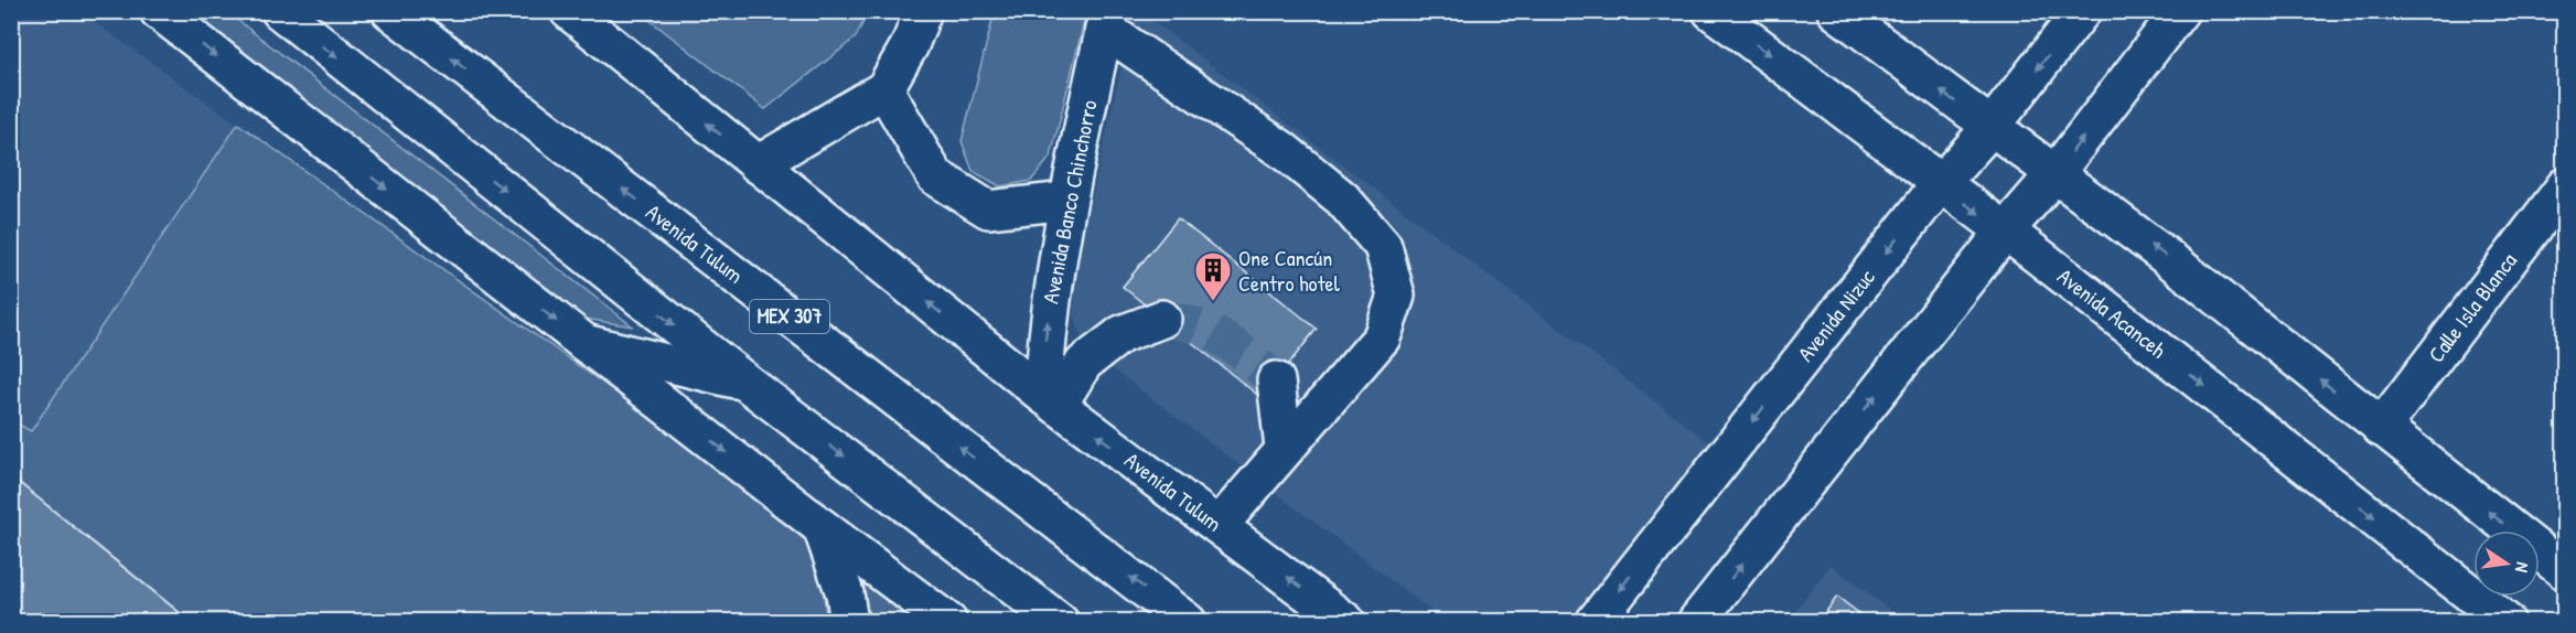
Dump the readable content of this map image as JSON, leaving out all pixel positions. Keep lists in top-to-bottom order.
{
  "streets": {
    "street": [
      "Avenida Banco Chinchorro",
      "Avenida Tulum",
      "Calle Isla Blanca",
      "Avenida Acanceh",
      "Avenida Nizuc",
      "MEX 307"
    ]
  },
  "crossings": [
    ["Avenida Banco Chinchorro", "Avenida Tulum"],
    ["Avenida Acanceh", "Avenida Nizuc"]
  ],
  "one_way": ["Avenida Banco Chinchorro"],
  "places": {
    "building": ["One Cancún Centro hotel"]
  },
  "north": "right"
}
